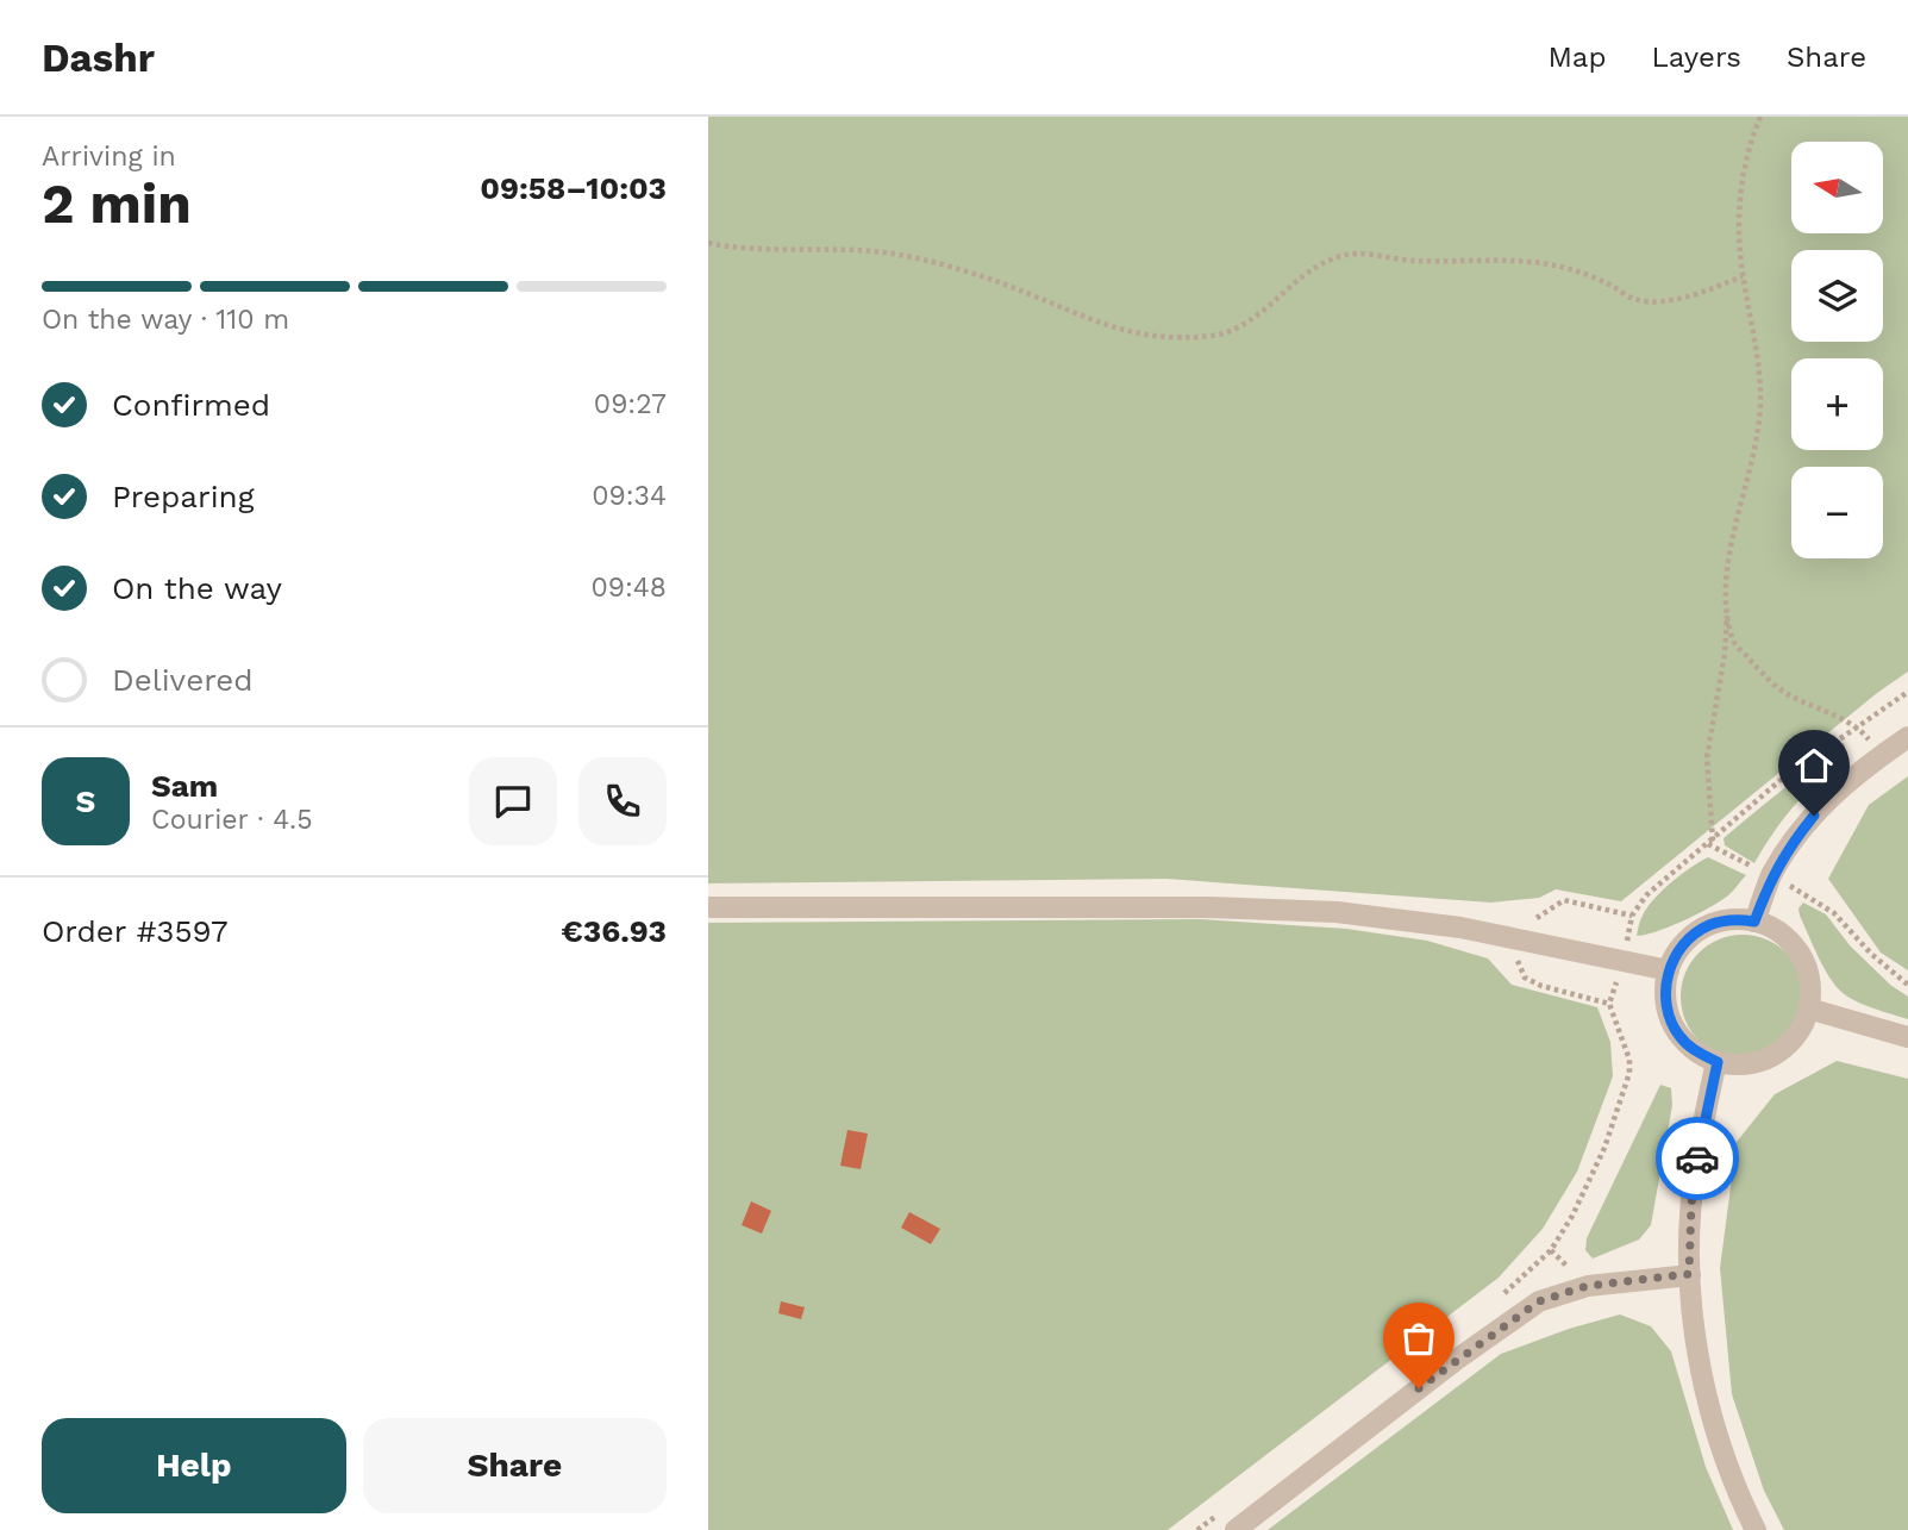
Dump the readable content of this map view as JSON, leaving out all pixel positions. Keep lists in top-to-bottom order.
{
  "north": "left",
  "page": {
    "header": "Dashr",
    "nav": ["Map", "Layers", "Share"],
    "heading": ["2 min", "Arriving in", "09:58–10:03"],
    "panel": [
      "Sam",
      "Courier · 4.5",
      "Order #3597",
      "€36.93"
    ],
    "map_buttons": ["+", "−"],
    "bar": "On the way · 110 m",
    "list": [
      ["Confirmed", "09:27"],
      ["Preparing", "09:34"],
      ["On the way", "09:48"],
      "Delivered"
    ],
    "round": "S",
    "buttons": ["Help", "Share"]
  }
}
